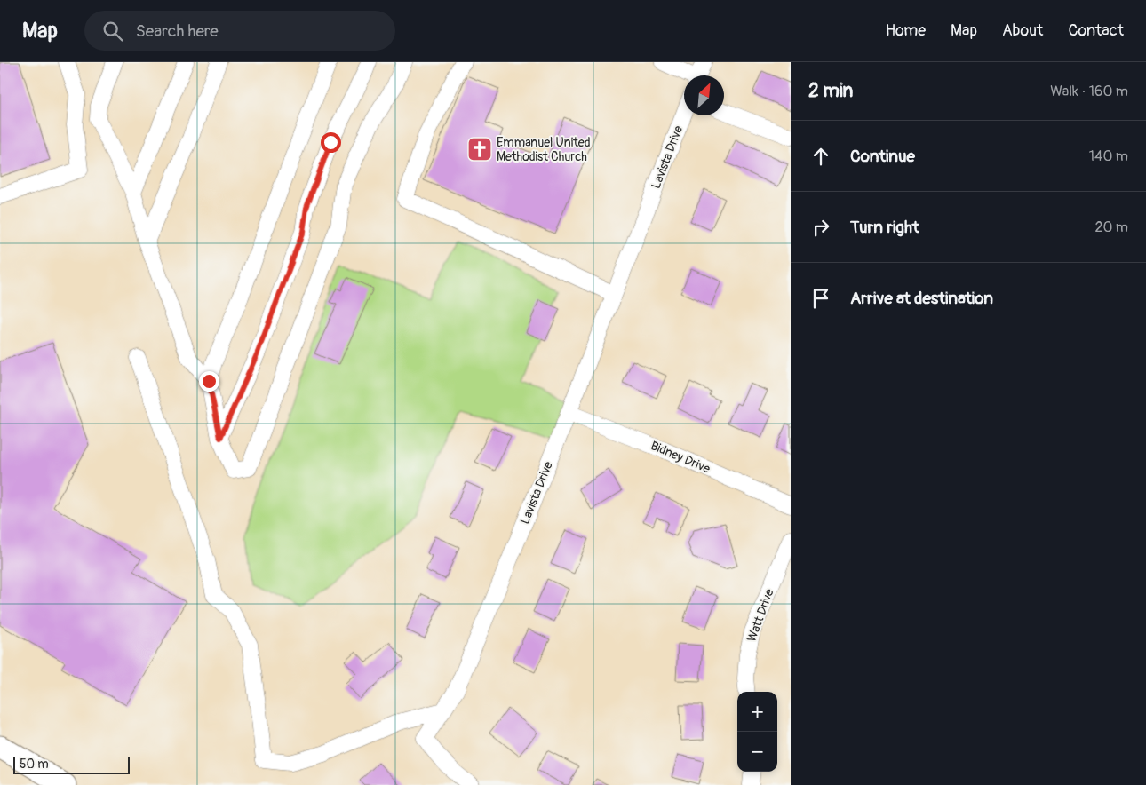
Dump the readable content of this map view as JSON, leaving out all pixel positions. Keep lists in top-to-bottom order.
{
  "streets": {
    "street": ["Lavista Drive", "Bidney Drive", "Watt Drive"]
  },
  "crossings": [
    ["Lavista Drive", "Bidney Drive"]
  ],
  "places": {
    "church": ["Emmanuel United Methodist Church"]
  },
  "scale_bar": "50 m",
  "north": "top right",
  "page": {
    "header": "Map",
    "search": "Search here",
    "nav": [
      "Home",
      "Map",
      "About",
      "Contact"
    ],
    "heading": ["2 min", "Walk · 160 m"],
    "list": [
      ["Continue", "140 m"],
      ["Turn right", "20 m"],
      "Arrive at destination"
    ],
    "map_buttons": ["+", "−"],
    "scale": "50 m"
  }
}
